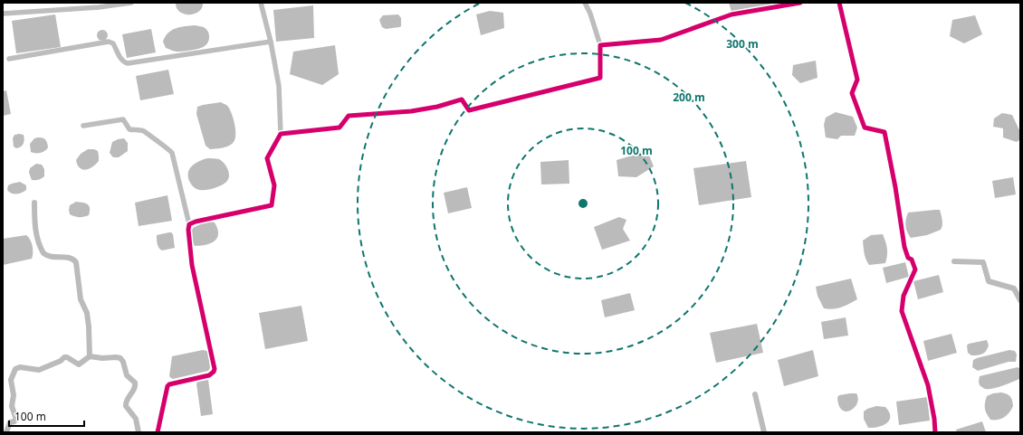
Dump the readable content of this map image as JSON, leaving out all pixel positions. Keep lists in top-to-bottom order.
{
  "scale_bar": "100 m",
  "rings": ["300 m", "200 m", "100 m"]
}
